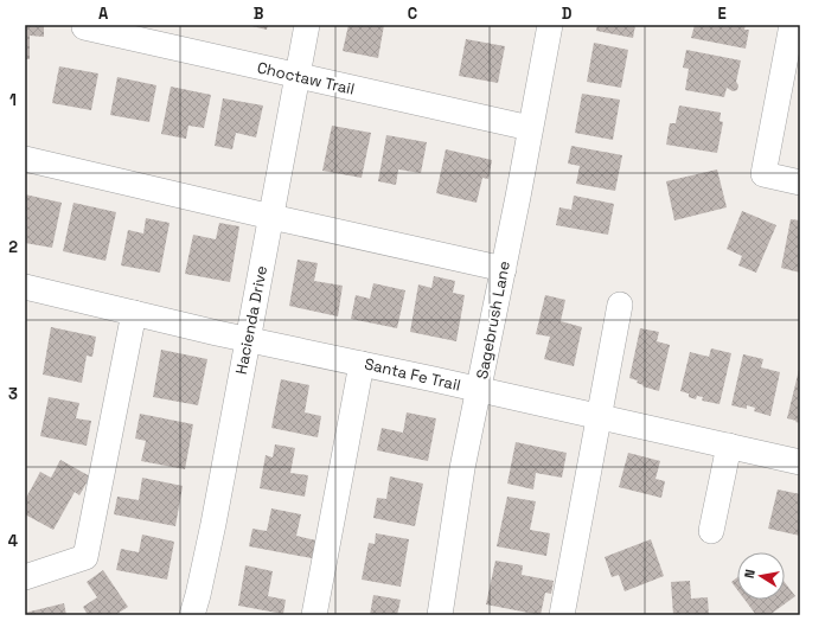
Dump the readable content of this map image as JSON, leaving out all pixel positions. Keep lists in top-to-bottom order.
{
  "streets": {
    "street": [
      "Choctaw Trail",
      "Hacienda Drive",
      "Sagebrush Lane",
      "Santa Fe Trail"
    ]
  },
  "crossings": [
    ["Choctaw Trail", "Hacienda Drive"],
    ["Choctaw Trail", "Sagebrush Lane"],
    ["Hacienda Drive", "Santa Fe Trail"],
    ["Sagebrush Lane", "Santa Fe Trail"]
  ],
  "north": "left",
  "grid": {
    "columns": [
      "A",
      "B",
      "C",
      "D",
      "E"
    ],
    "rows": [
      "1",
      "2",
      "3",
      "4"
    ]
  }
}
